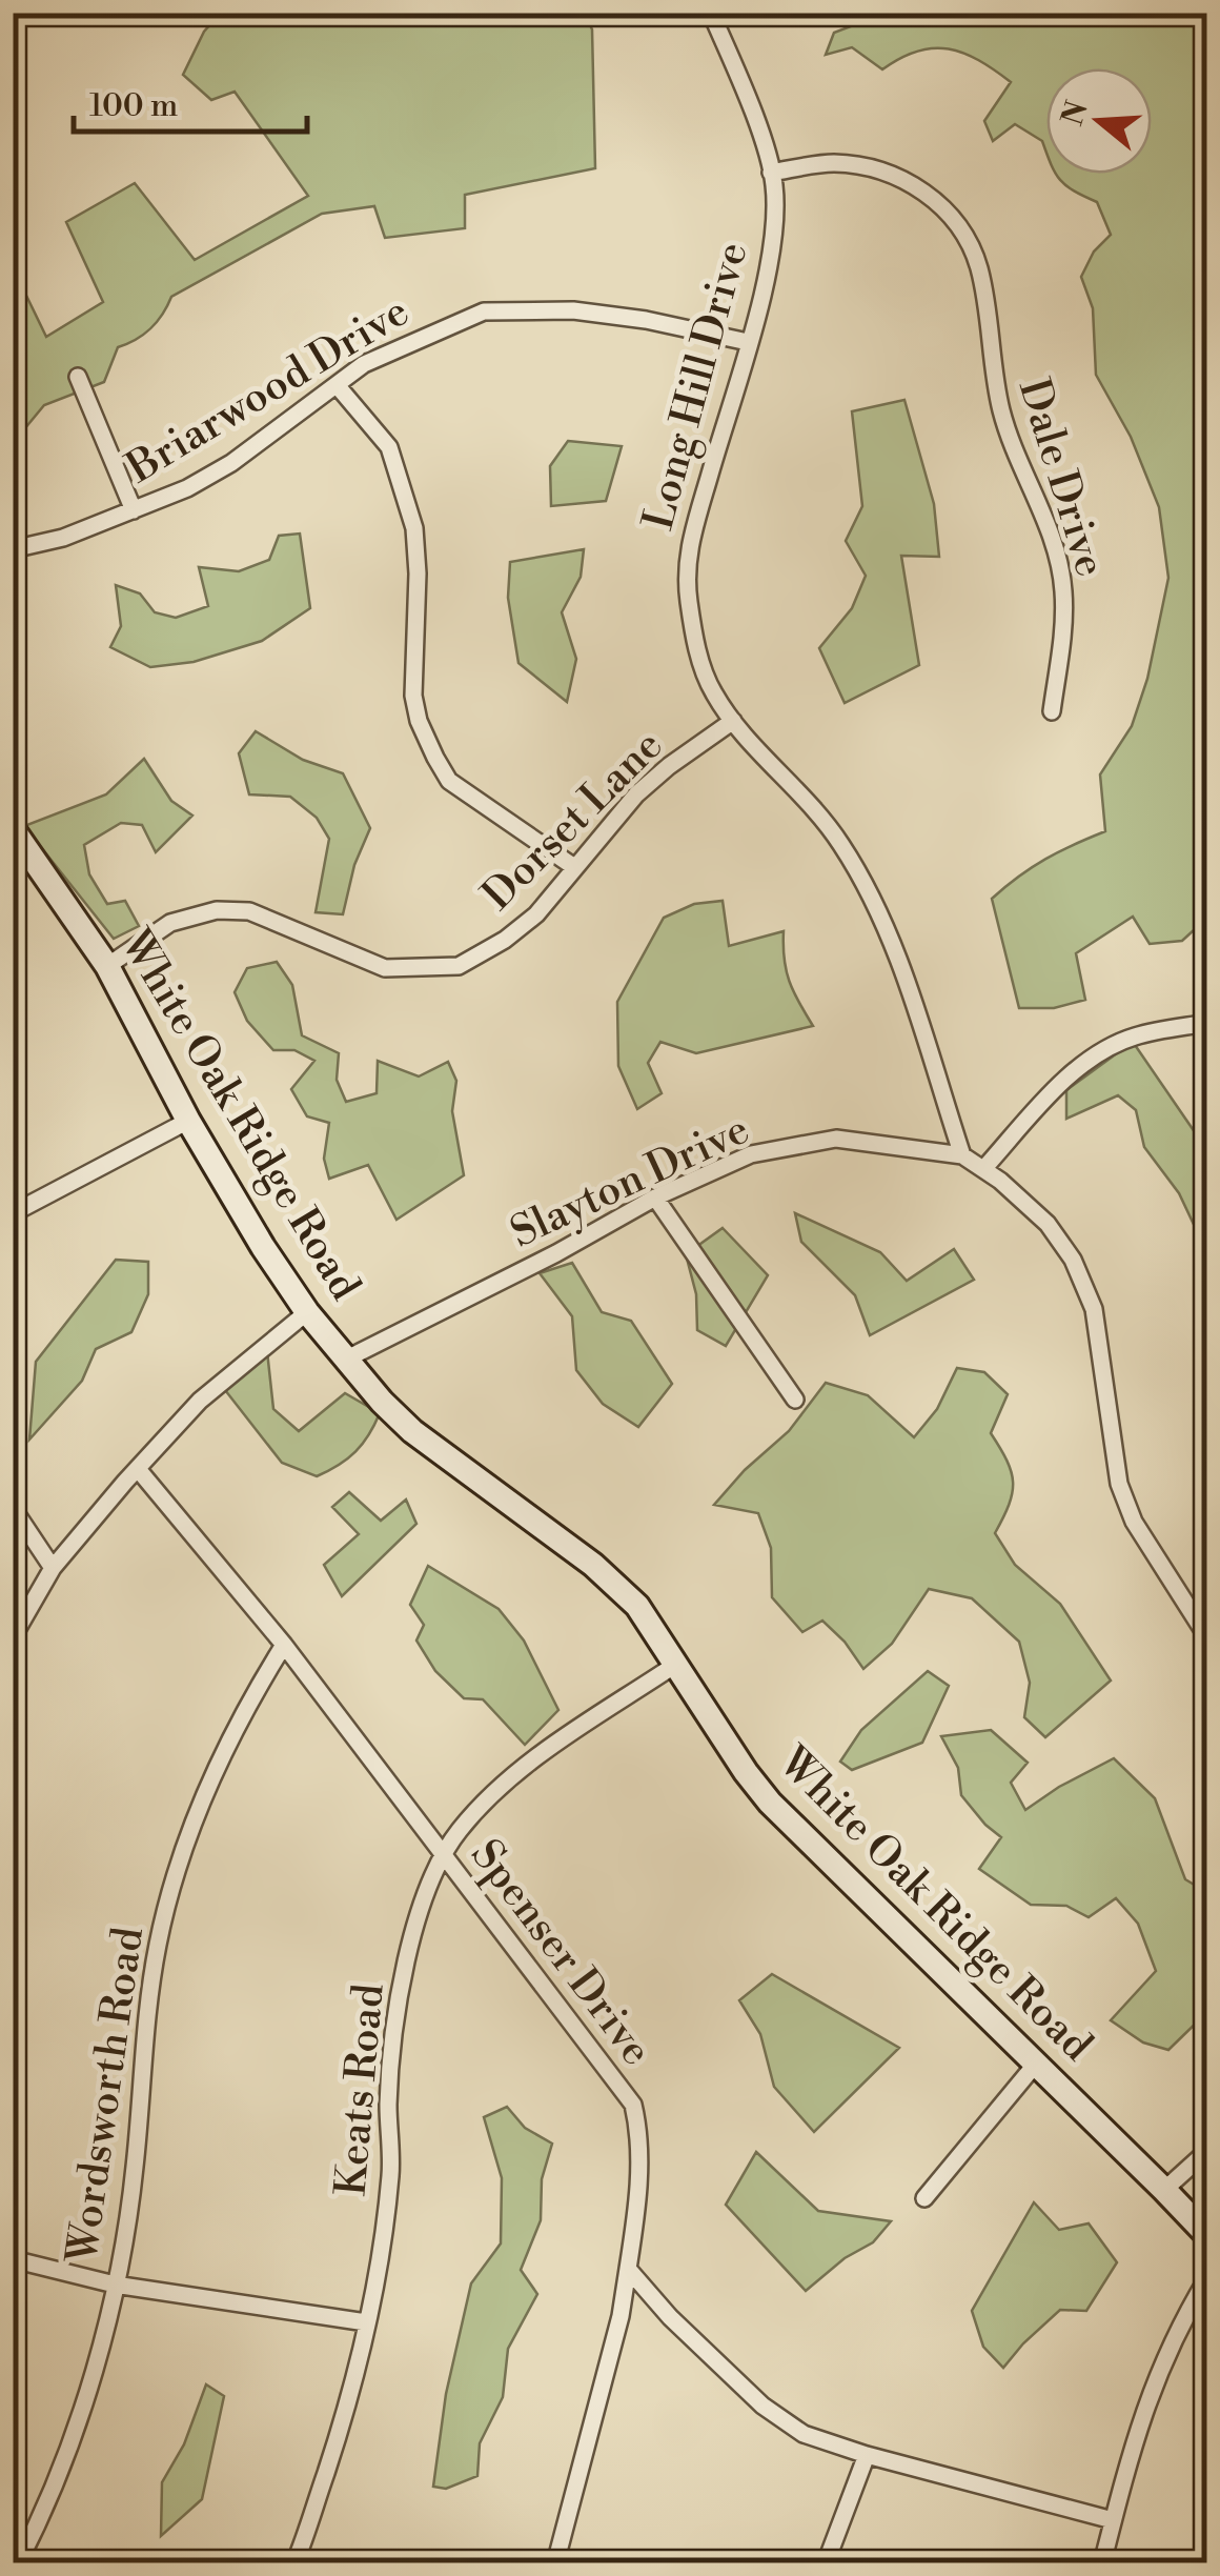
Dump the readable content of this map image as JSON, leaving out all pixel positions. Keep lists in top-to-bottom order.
{
  "streets": {
    "street": [
      "Long Hill Drive",
      "Briarwood Drive",
      "Dale Drive",
      "Dorset Lane",
      "White Oak Ridge Road",
      "Slayton Drive",
      "Spenser Drive",
      "Keats Road",
      "Wordsworth Road"
    ]
  },
  "crossings": [
    ["Long Hill Drive", "Briarwood Drive"],
    ["Long Hill Drive", "Dale Drive"],
    ["Long Hill Drive", "Dorset Lane"],
    ["Long Hill Drive", "Slayton Drive"],
    ["Dorset Lane", "White Oak Ridge Road"],
    ["White Oak Ridge Road", "Slayton Drive"],
    ["White Oak Ridge Road", "Keats Road"],
    ["Spenser Drive", "Keats Road"],
    ["Spenser Drive", "Wordsworth Road"]
  ],
  "scale_bar": "100 m",
  "north": "left"
}
